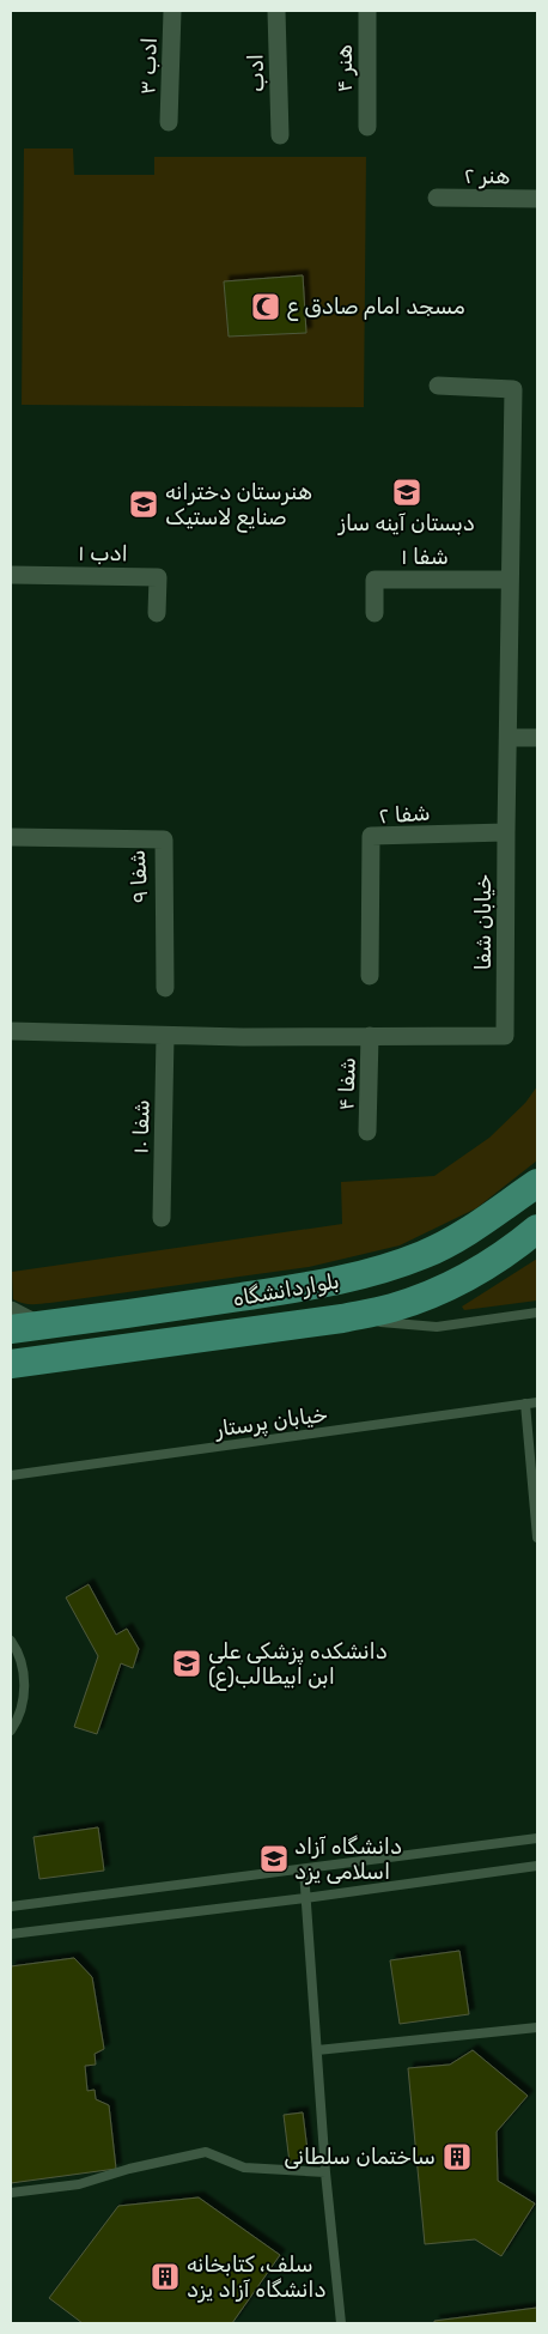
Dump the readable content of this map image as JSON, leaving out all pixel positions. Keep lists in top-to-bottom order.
{
  "streets": {
    "main road": ["بلواردانشگاه"],
    "street": [
      "ادب ۳",
      "هنر ۴",
      "ادب",
      "هنر ۲",
      "ادب ۱",
      "شفا ۱",
      "شفا ۲",
      "شفا ۹",
      "خیابان شفا",
      "شفا ۴",
      "شفا ۱۰"
    ],
    "lane": ["خیابان پرستار"]
  },
  "crossings": [
    ["شفا ۱", "خیابان شفا"],
    ["شفا ۲", "خیابان شفا"],
    ["خیابان شفا", "شفا ۴"],
    ["خیابان شفا", "شفا ۱۰"]
  ],
  "places": {
    "mosque": ["مسجد امام صادق ع"],
    "school or university": [
      "دبستان آینه ساز",
      "هنرستان دخترانه صنایع لاستیک",
      "دانشکده پزشکی علی ابن ابیطالب(ع)",
      "دانشگاه آزاد اسلامی یزد"
    ],
    "building": ["ساختمان سلطانی", "سلف، کتابخانه دانشگاه آزاد یزد"]
  }
}
